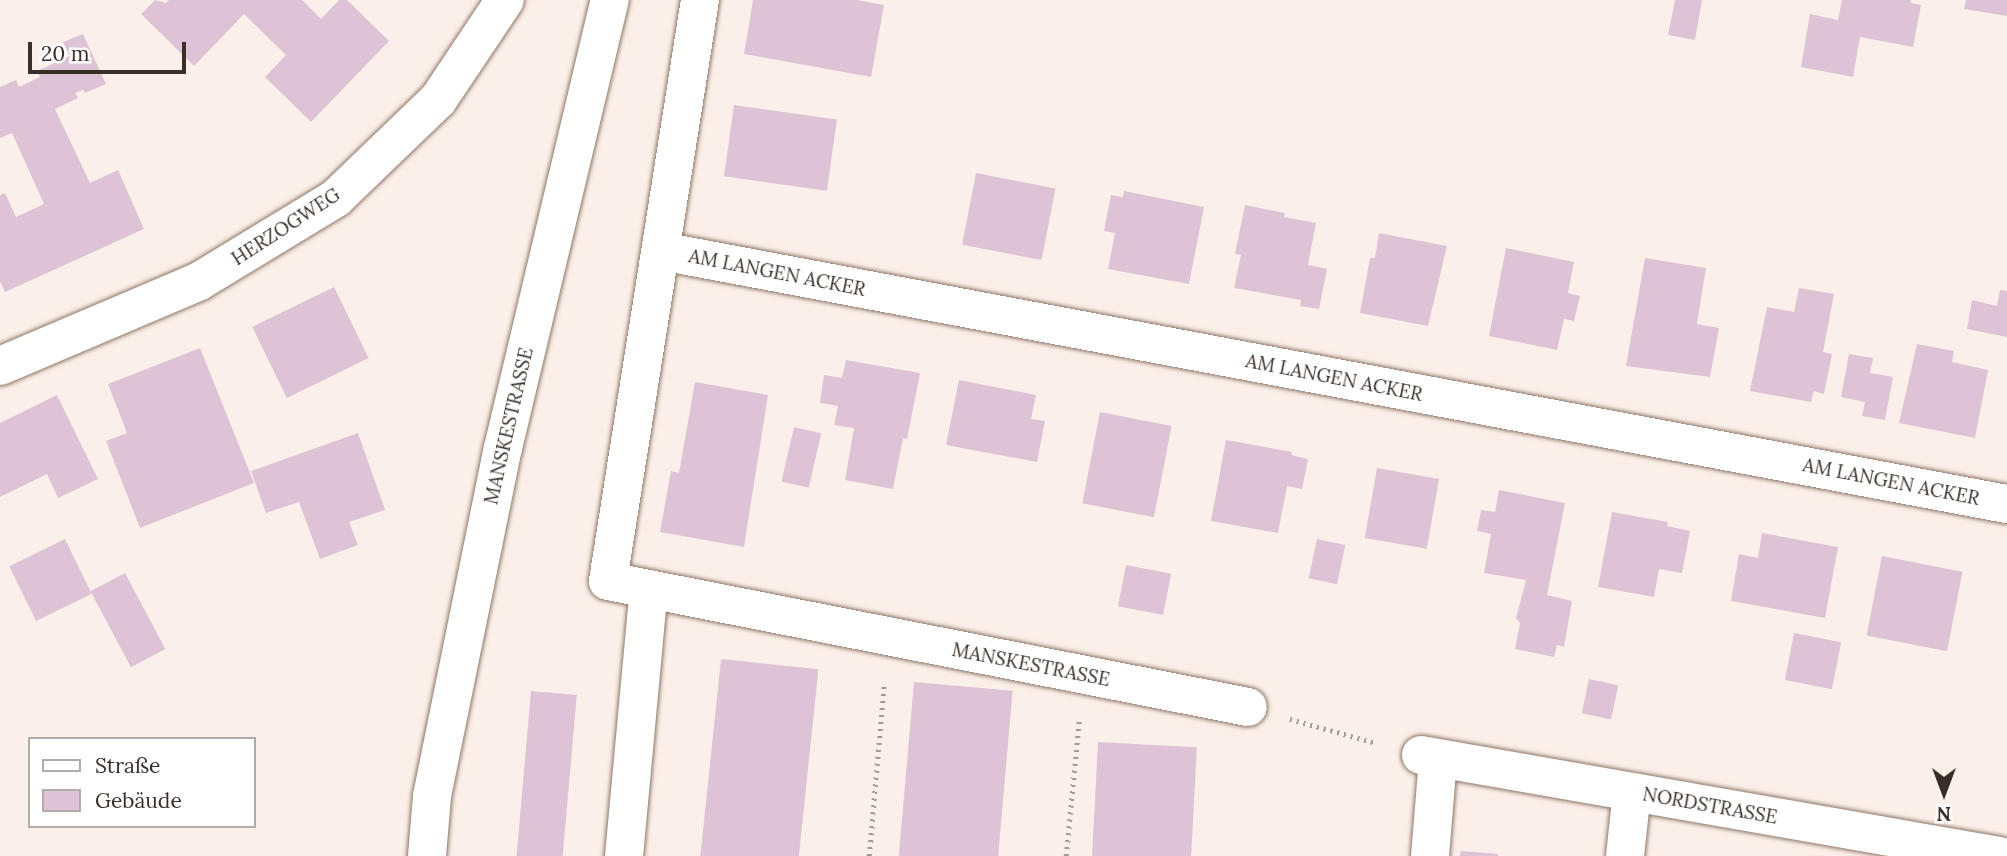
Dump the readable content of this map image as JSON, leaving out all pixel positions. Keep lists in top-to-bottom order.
{
  "streets": {
    "street": [
      "HERZOGWEG",
      "AM LANGEN ACKER",
      "MANSKESTRASSE",
      "NORDSTRASSE"
    ]
  },
  "crossings": [
    ["AM LANGEN ACKER", "MANSKESTRASSE"]
  ],
  "legend": ["Straße", "Gebäude"],
  "scale_bar": "20 m",
  "north": "bottom"
}
